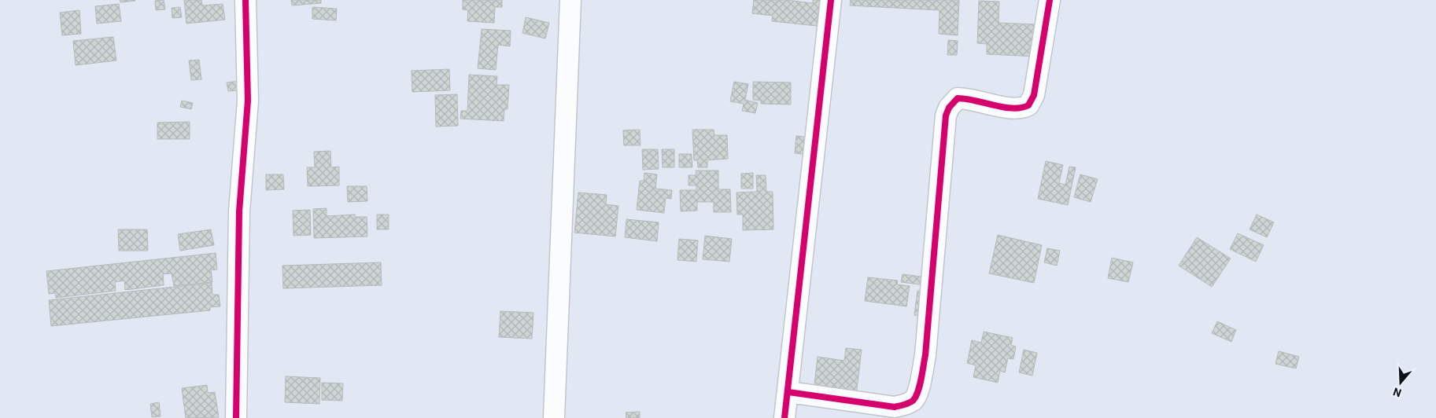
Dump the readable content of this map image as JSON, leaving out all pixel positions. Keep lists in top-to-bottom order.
{
  "north": "bottom"
}
